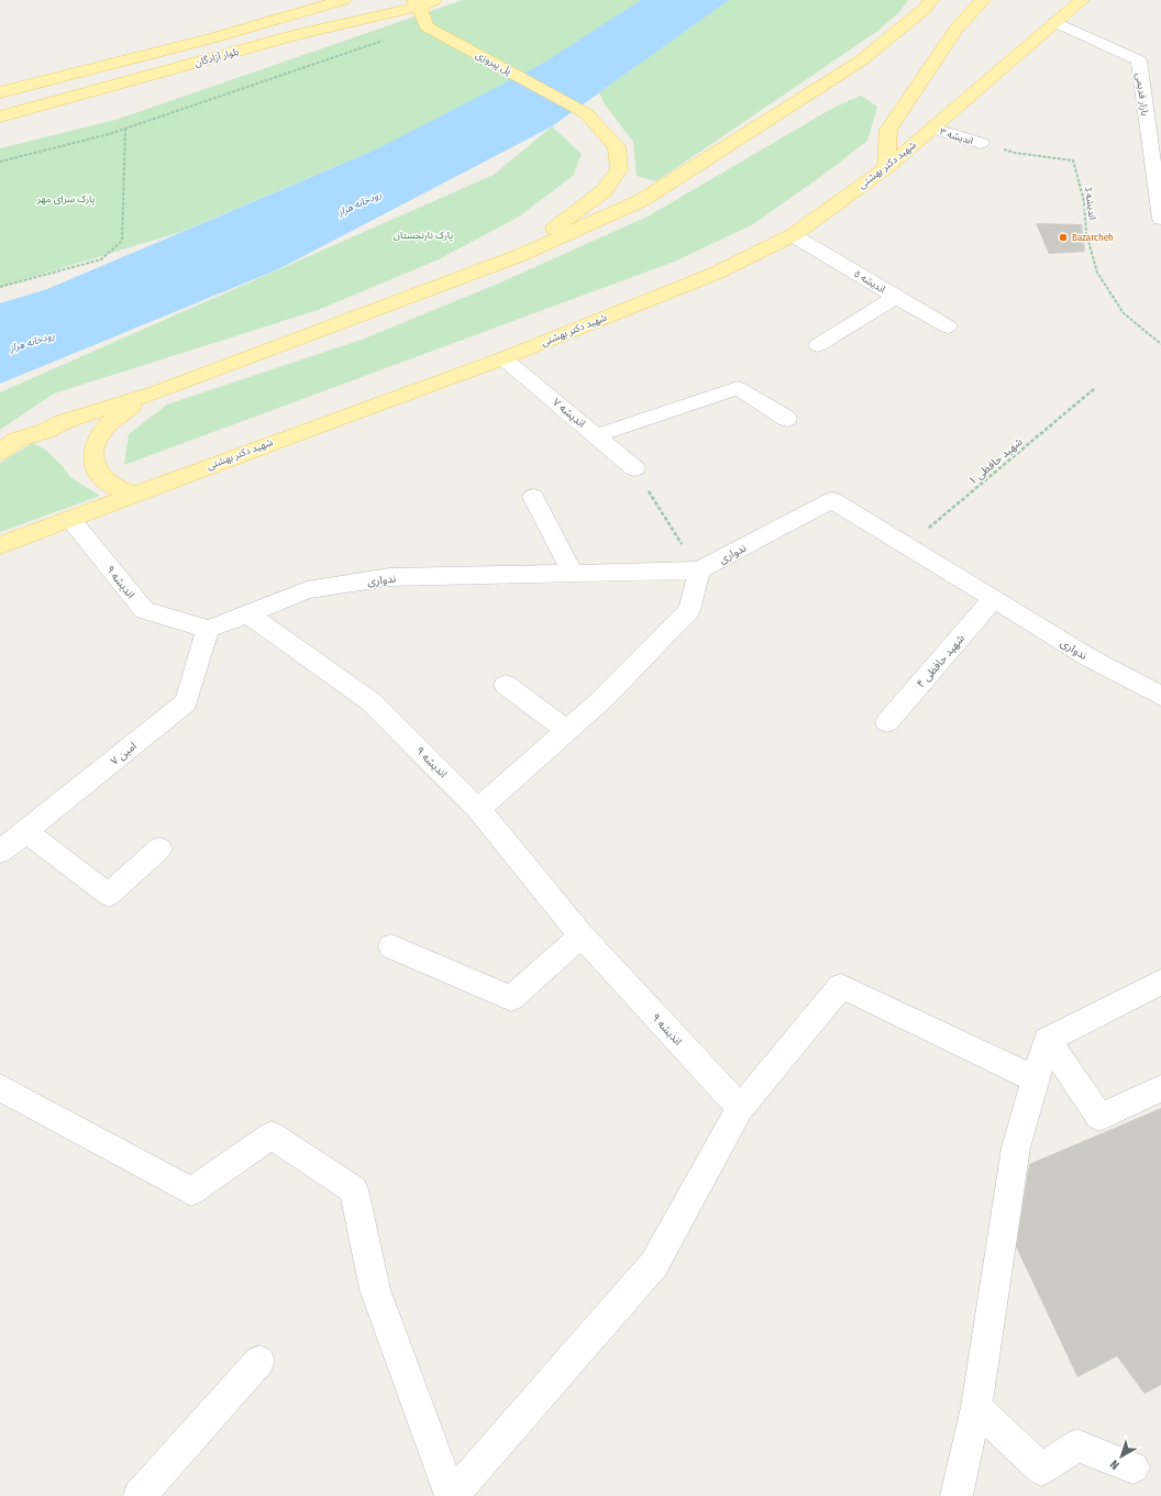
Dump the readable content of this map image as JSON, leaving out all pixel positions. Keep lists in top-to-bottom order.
{
  "streets": {
    "main road": ["بلوار آزادگان", "پل پیروزی", "شهید دکتر بهشتی"],
    "street": [
      "بازار قدیمی",
      "اندیشه ۳",
      "اندیشه ۵",
      "اندیشه ۷",
      "ندواری",
      "اندیشه ۹",
      "شهید حافظی ۴",
      "امین ۷"
    ],
    "path": ["اندیشه 3", "شهید حافظی ۱"]
  },
  "crossings": [
    ["بازار قدیمی", "شهید دکتر بهشتی"],
    ["اندیشه ۳", "شهید دکتر بهشتی"],
    ["اندیشه ۳", "اندیشه 3"],
    ["شهید دکتر بهشتی", "اندیشه ۵"],
    ["شهید دکتر بهشتی", "اندیشه ۷"],
    ["شهید دکتر بهشتی", "اندیشه ۹"],
    ["شهید حافظی ۱", "ندواری"],
    ["ندواری", "اندیشه ۹"],
    ["ندواری", "شهید حافظی ۴"],
    ["اندیشه ۹", "امین ۷"]
  ],
  "water": ["رودخانه هراز"],
  "parks": ["پارک سرای مهر", "پارک نارنجستان"],
  "places": ["Bazarcheh"],
  "north": "bottom left"
}
